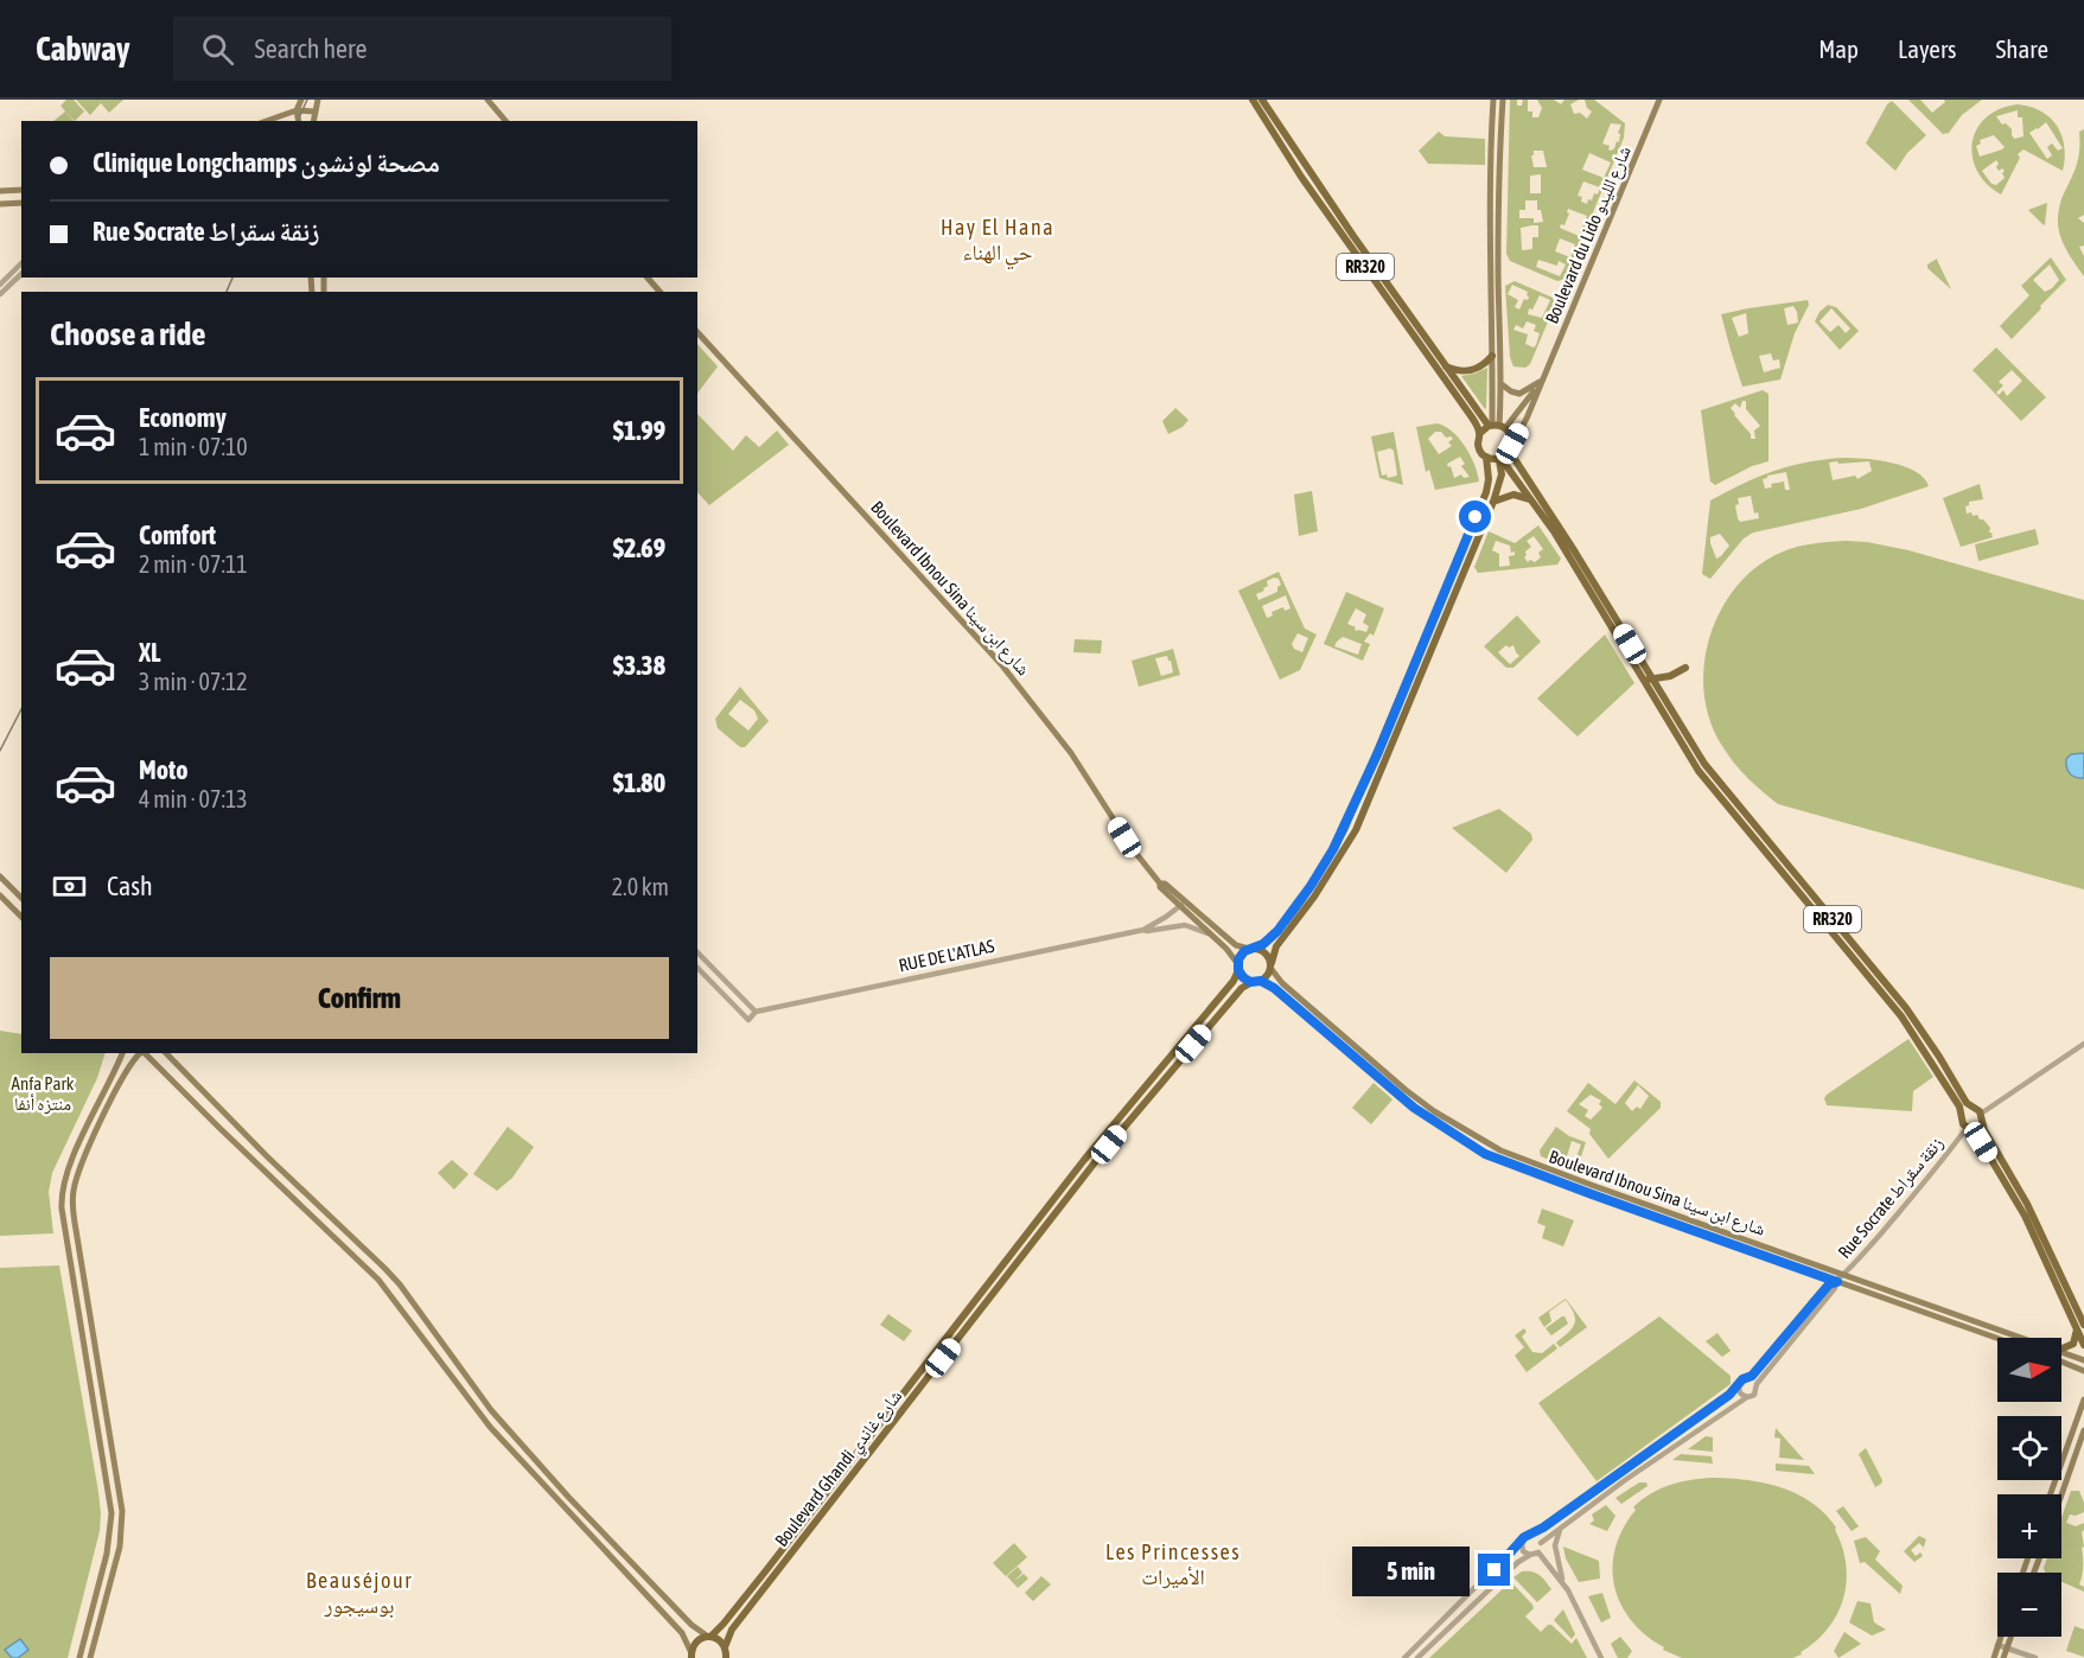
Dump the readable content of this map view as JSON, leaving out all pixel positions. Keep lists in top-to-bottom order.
{
  "streets": {
    "main road": [
      "Boulevard du Lido شارع الليدو",
      "RR320",
      "Boulevard Ibnou Sina شارع ابن سينا",
      "Boulevard Ghandi شارع غاندي"
    ],
    "street": ["RUE DE L'ATLAS", "Rue Socrate زنقة سقراط"]
  },
  "crossings": [
    ["Boulevard du Lido شارع الليدو", "RR320"],
    ["RR320", "Rue Socrate زنقة سقراط"],
    ["Boulevard Ibnou Sina شارع ابن سينا", "RUE DE L'ATLAS"],
    ["Boulevard Ibnou Sina شارع ابن سينا", "Rue Socrate زنقة سقراط"],
    ["Boulevard Ibnou Sina شارع ابن سينا", "Boulevard Ghandi شارع غاندي"]
  ],
  "districts": ["Hay El Hana حي الهناء", "Les Princesses الأميرات", "Beauséjour بوسيجور"],
  "parks": ["Anfa Park منتزه أنفا"],
  "north": "right",
  "page": {
    "header": "Cabway",
    "search": "Search here",
    "nav": ["Map", "Layers", "Share"],
    "banner": ["Clinique Longchamps مصحة لونشون", "Rue Socrate زنقة سقراط"],
    "heading": "Choose a ride",
    "list": [
      {
        "name": "Economy",
        "note": "1 min · 07:10",
        "value": "$1.99"
      },
      {
        "name": "Comfort",
        "note": "2 min · 07:11",
        "value": "$2.69"
      },
      {
        "name": "XL",
        "note": "3 min · 07:12",
        "value": "$3.38"
      },
      {
        "name": "Moto",
        "note": "4 min · 07:13",
        "value": "$1.80"
      }
    ],
    "pay": ["Cash", "2.0 km"],
    "buttons": "Confirm",
    "map_buttons": ["+", "−"],
    "bubble": "5 min"
  }
}
